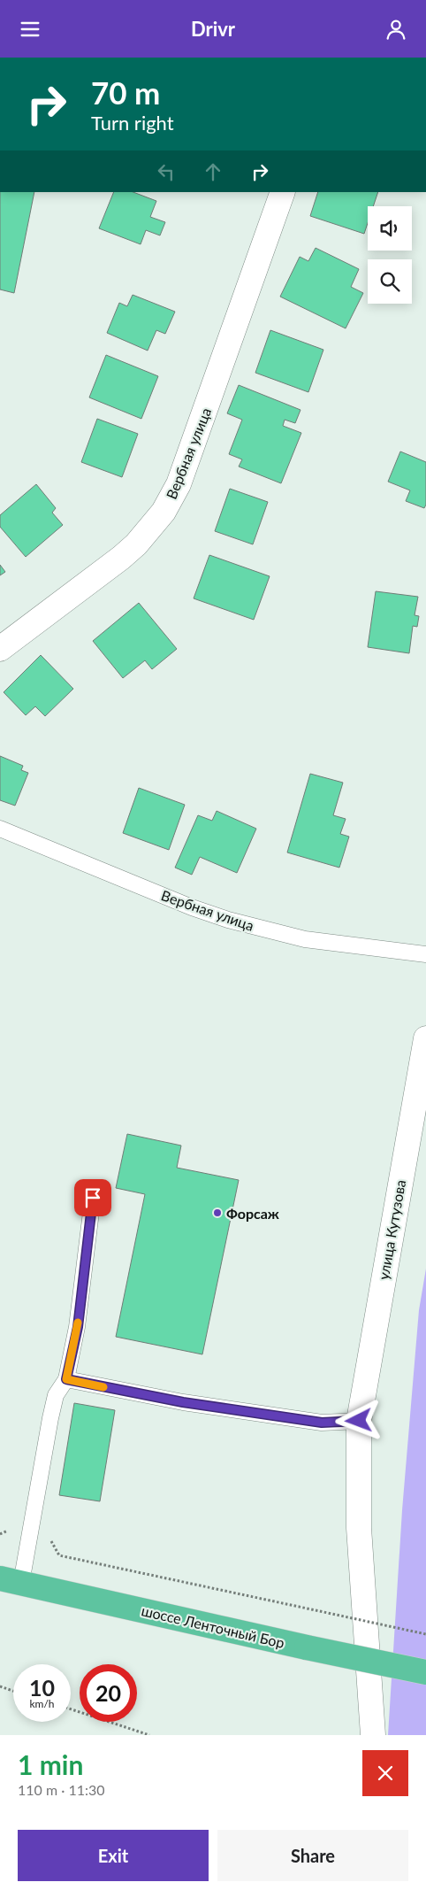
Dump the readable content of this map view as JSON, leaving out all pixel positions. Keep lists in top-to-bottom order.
{
  "streets": {
    "highway": ["шоссе Ленточный Бор"],
    "street": ["Вербная улица", "улица Кутузова"]
  },
  "places": ["Форсаж"],
  "page": {
    "header": "Drivr",
    "turn": ["70 m", "Turn right"],
    "speed": "10 km/h",
    "limit": "20",
    "heading": ["1 min", "110 m · 11:30"],
    "buttons": ["Exit", "Share"]
  }
}
